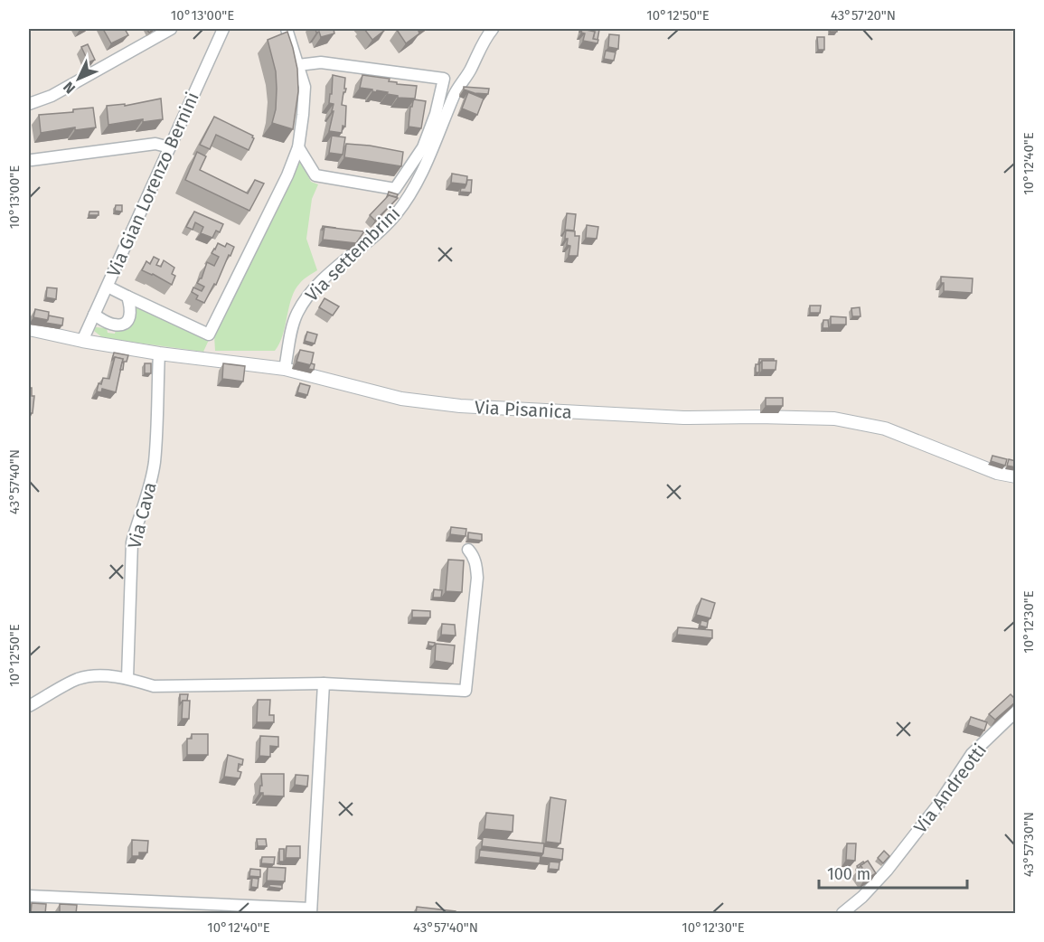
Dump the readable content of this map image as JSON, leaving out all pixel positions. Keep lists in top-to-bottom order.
{
  "streets": {
    "street": [
      "Via Gian Lorenzo Bernini",
      "Via settembrini",
      "Via Pisanica",
      "Via Cava",
      "Via Andreotti"
    ]
  },
  "crossings": [
    ["Via Gian Lorenzo Bernini", "Via Pisanica"],
    ["Via settembrini", "Via Pisanica"],
    ["Via Pisanica", "Via Cava"]
  ],
  "scale_bar": "100 m",
  "north": "bottom left",
  "coordinates": [
    "10°13'00\"E",
    "10°12'50\"E",
    "43°57'20\"N",
    "10°12'40\"E",
    "43°57'40\"N",
    "10°12'30\"E",
    "43°57'30\"N"
  ]
}
